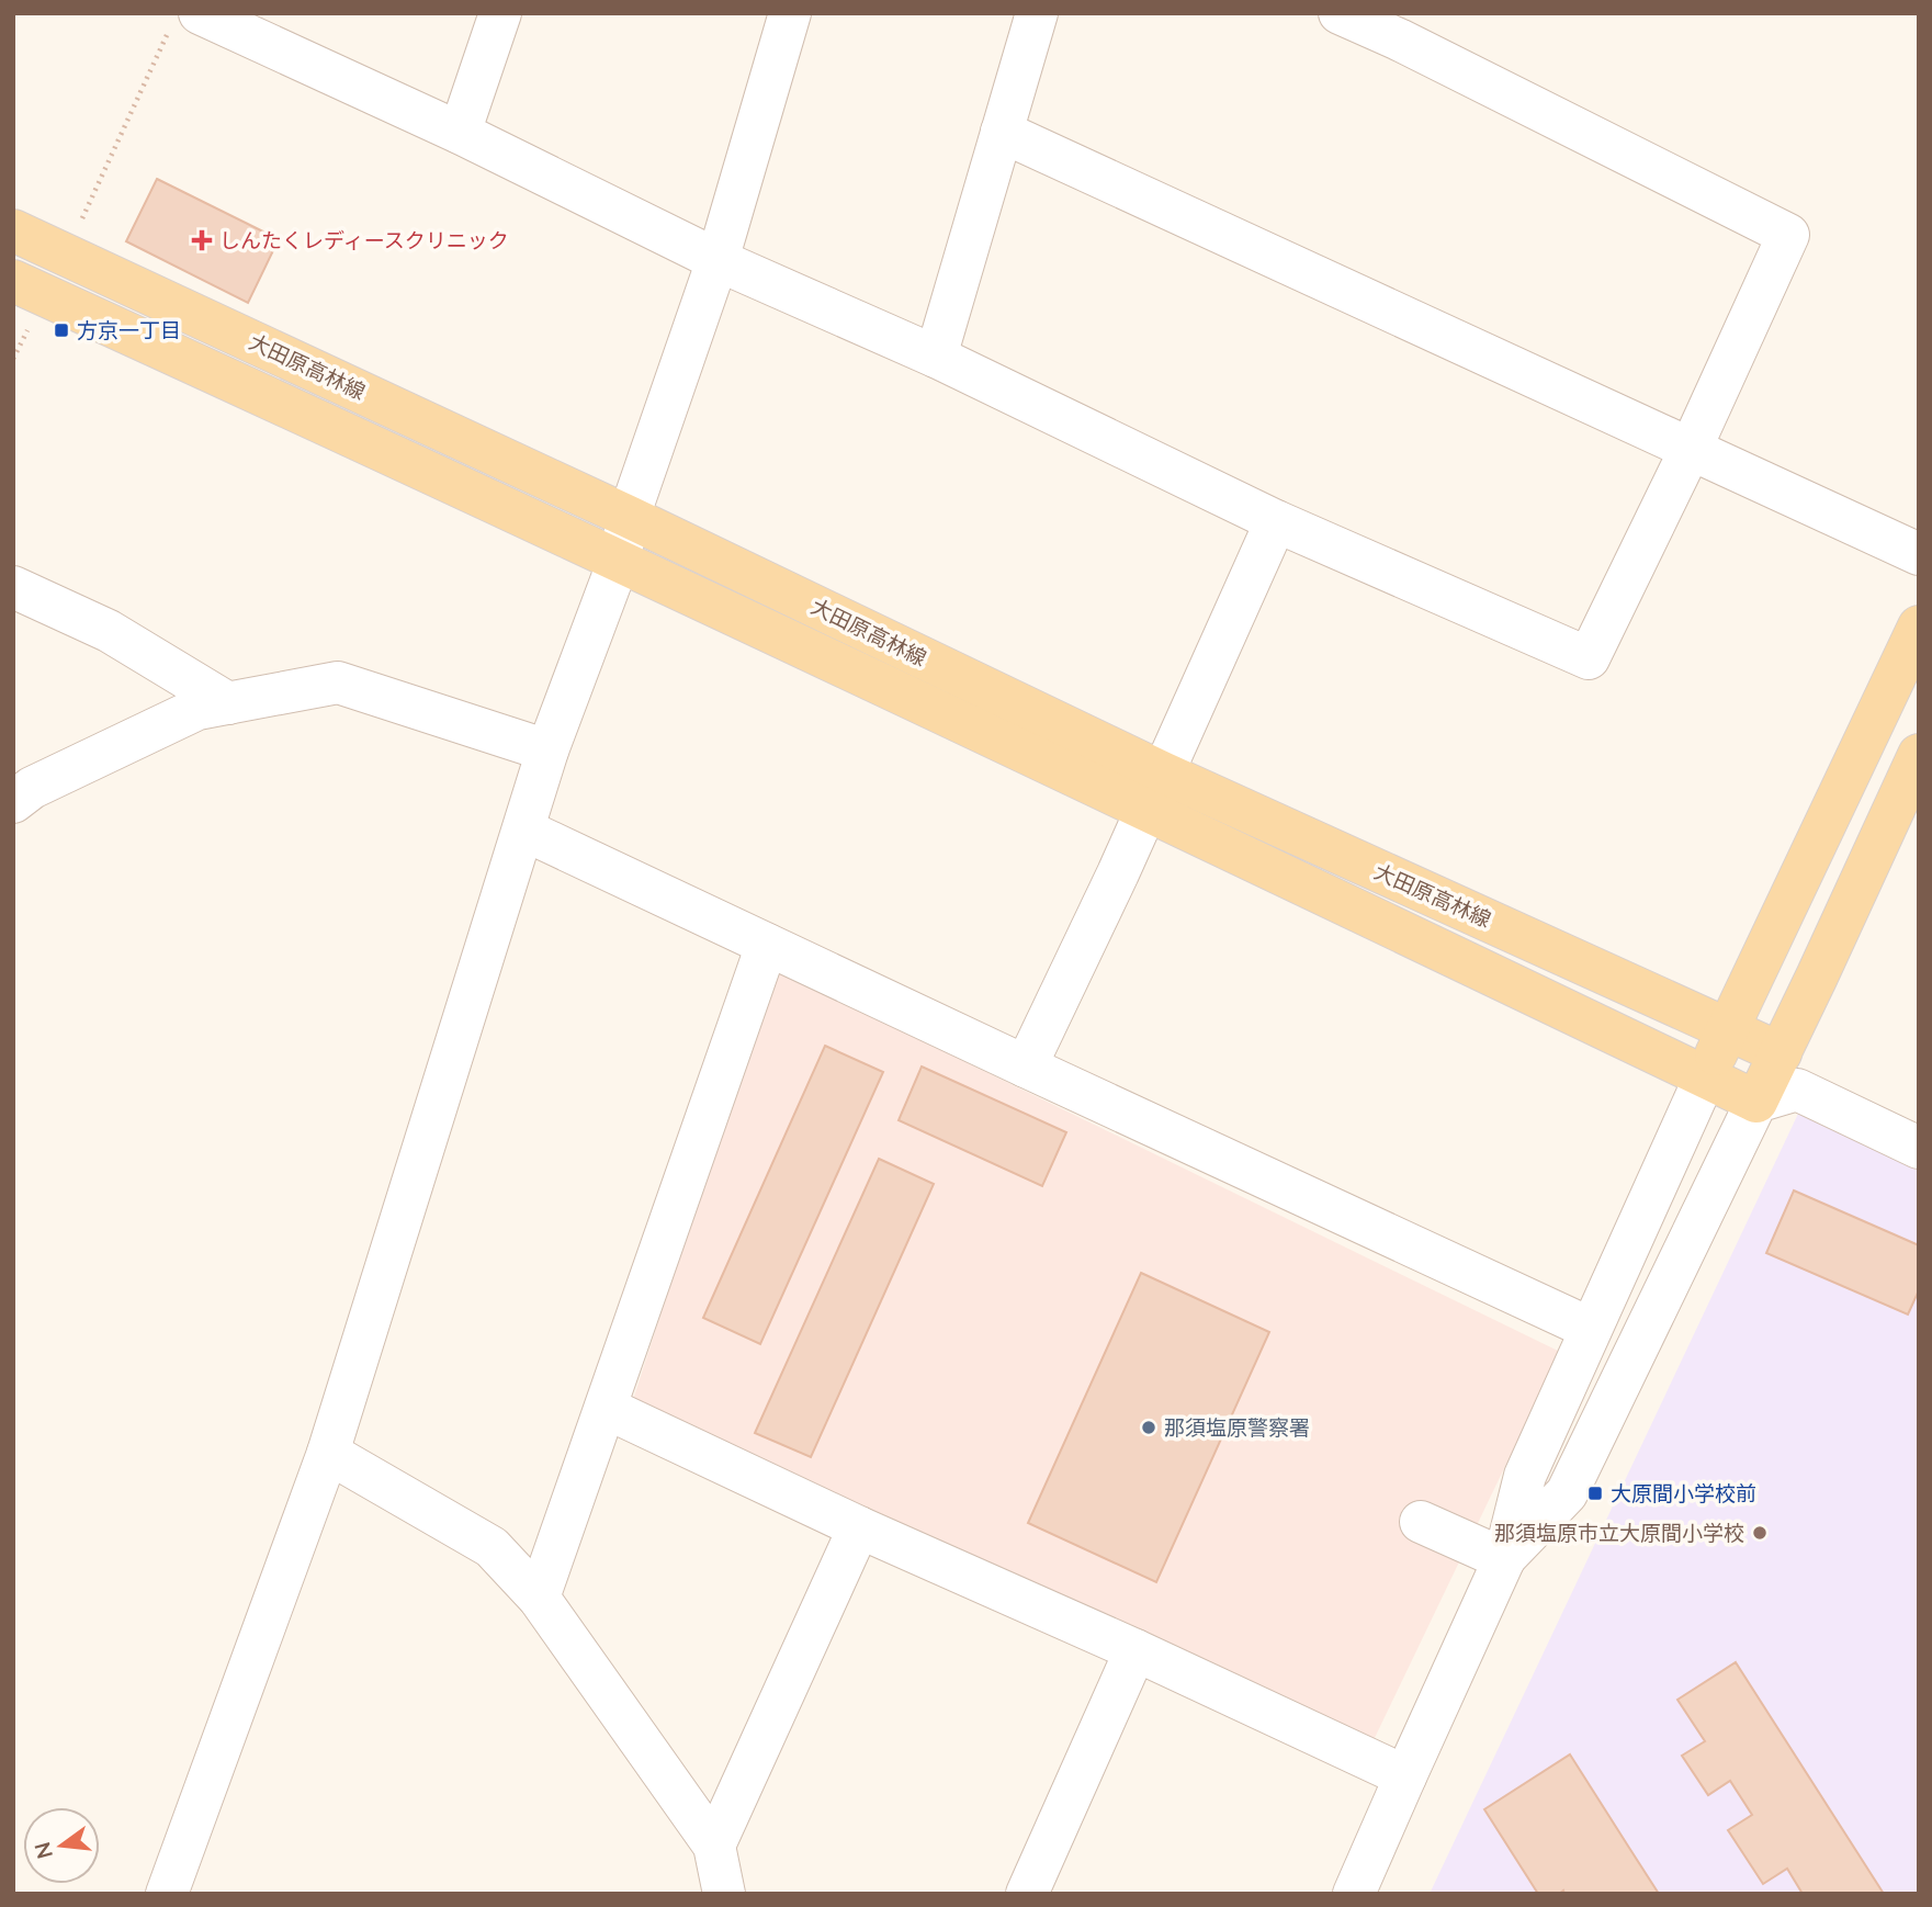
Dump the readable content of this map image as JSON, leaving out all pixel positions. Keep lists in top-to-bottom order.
{
  "streets": {
    "main road": ["大田原高林線"]
  },
  "places": {
    "health": ["しんたくレディースクリニック"],
    "transit": ["方京一丁目", "大原間小学校前"],
    "other": ["那須塩原警察署", "那須塩原市立大原間小学校"]
  },
  "north": "left"
}
